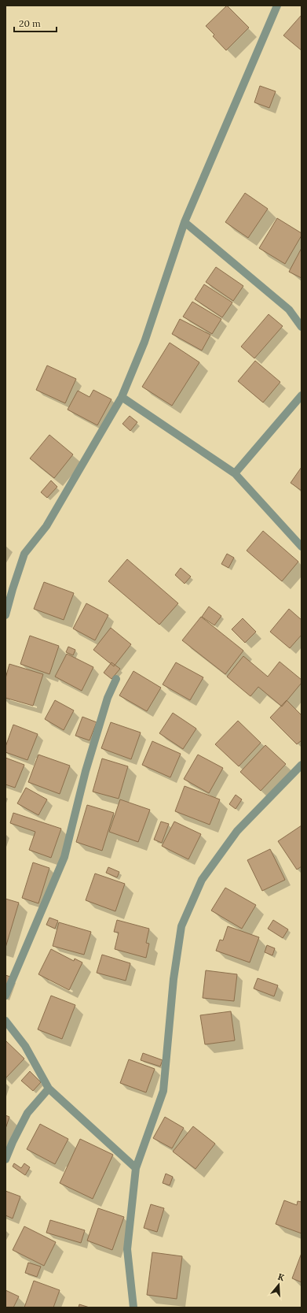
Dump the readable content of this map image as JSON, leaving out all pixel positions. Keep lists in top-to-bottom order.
{
  "scale_bar": "20 m",
  "north": "top"
}
